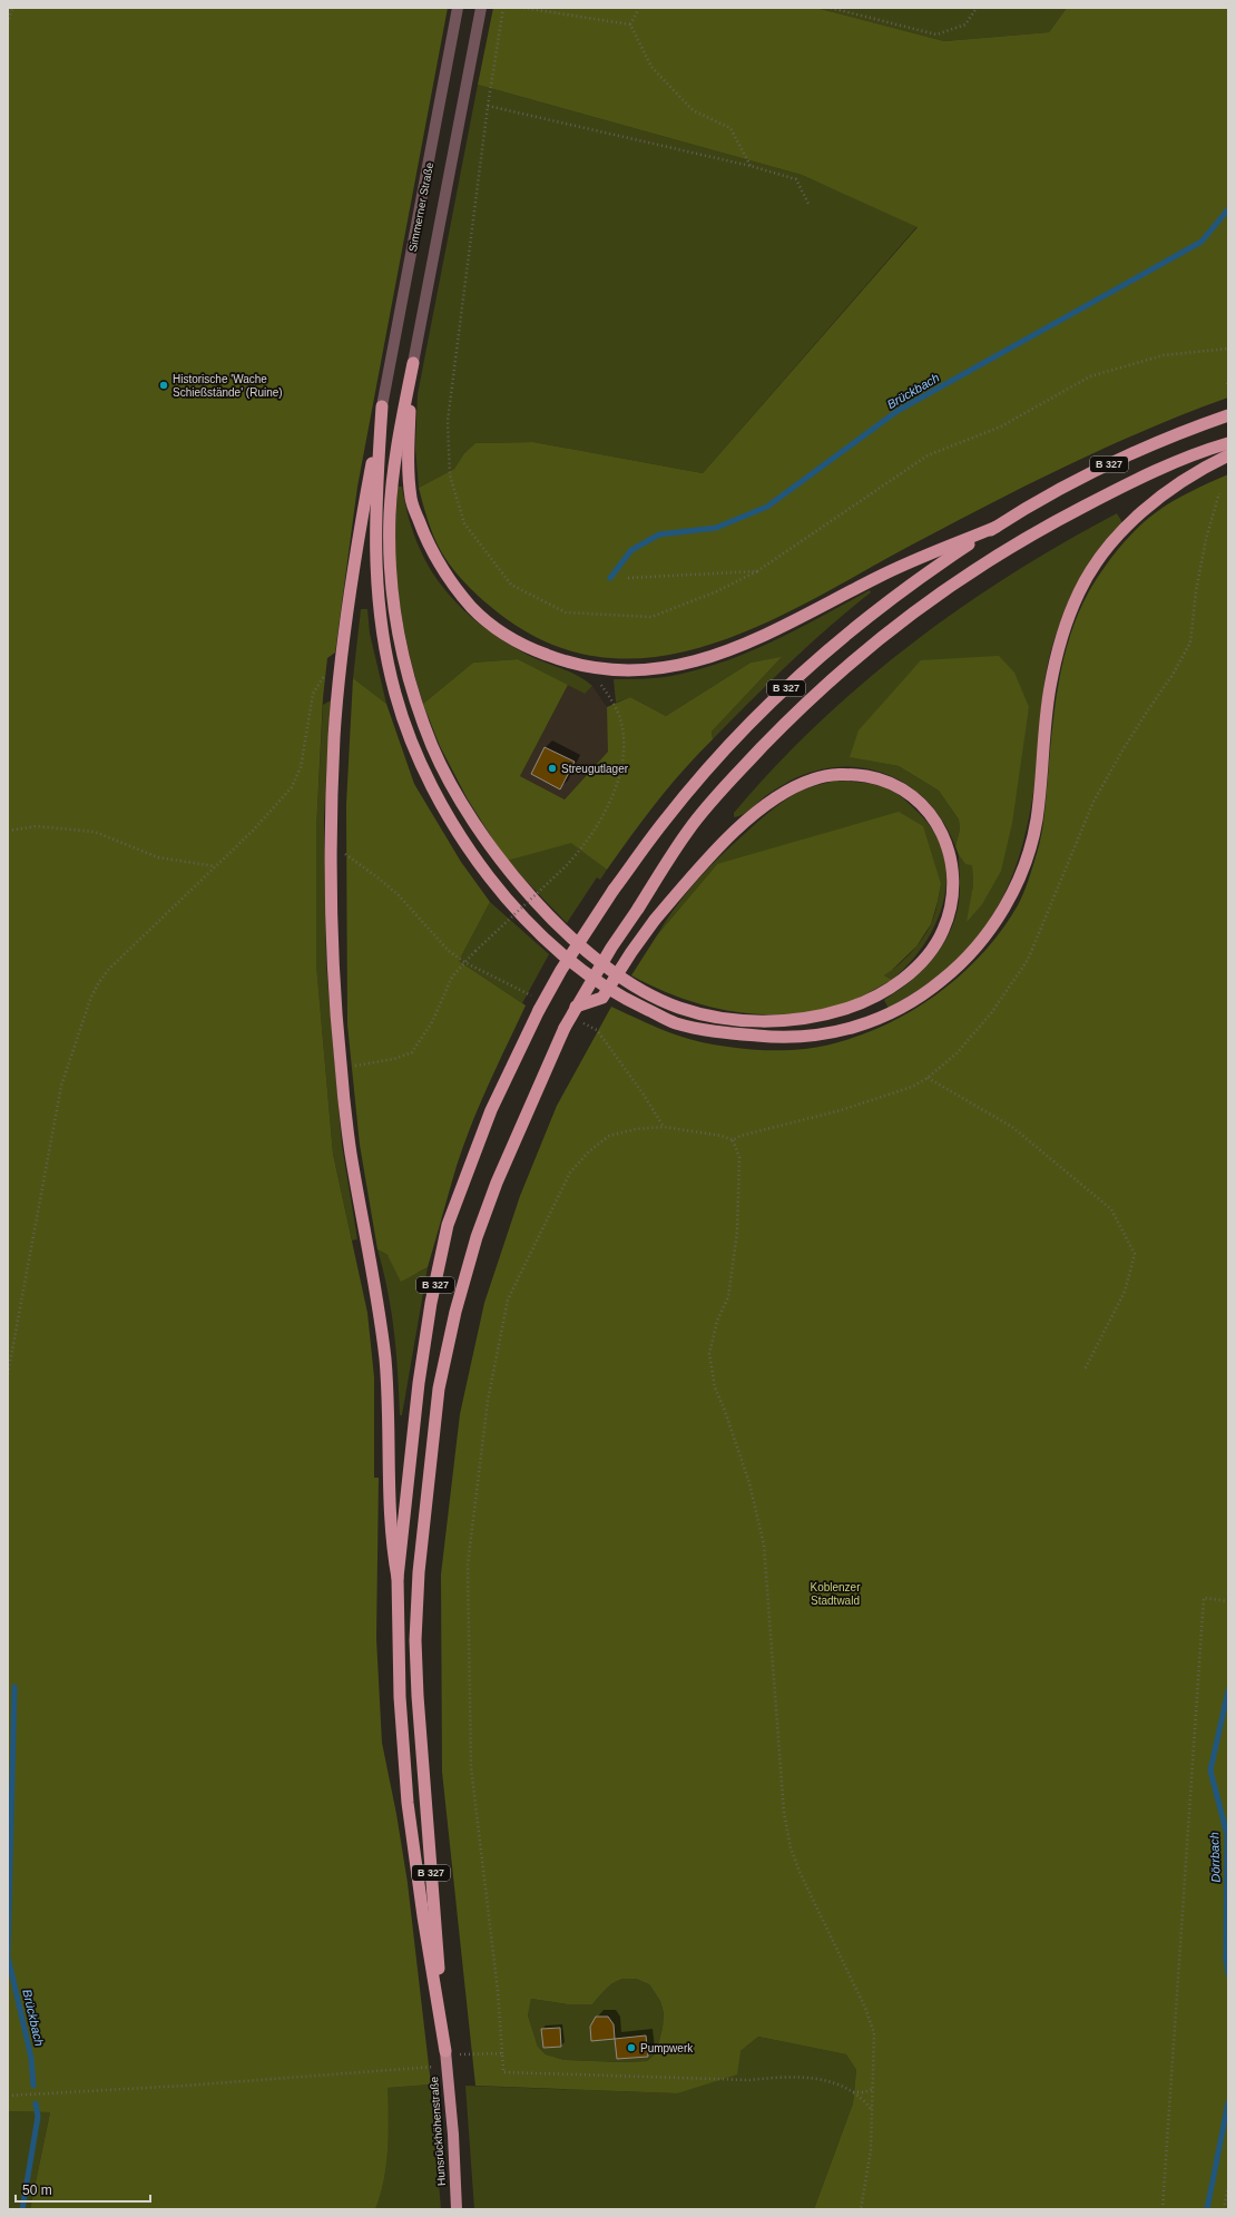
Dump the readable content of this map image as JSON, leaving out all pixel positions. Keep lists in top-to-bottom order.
{
  "streets": {
    "highway": ["B 327"],
    "main road": ["Hunsrückhöhenstraße"],
    "street": ["Simmerner Straße"]
  },
  "crossings": [
    ["B 327", "Hunsrückhöhenstraße"]
  ],
  "water": ["Brückbach", "Dörrbach"],
  "parks": ["Koblenzer Stadtwald"],
  "places": ["Historische 'Wache Schießstände' (Ruine)", "Streugutlager", "Pumpwerk"],
  "scale_bar": "50 m"
}
